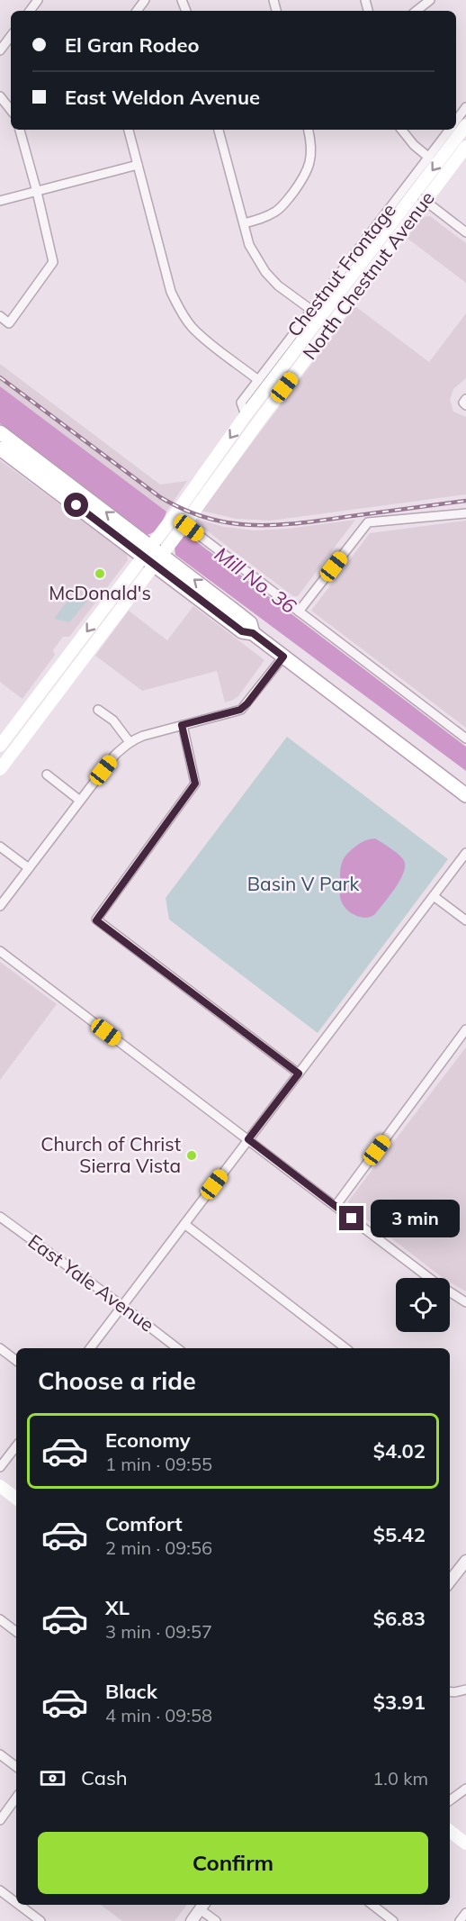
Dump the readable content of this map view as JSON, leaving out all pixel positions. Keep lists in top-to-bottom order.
{
  "streets": {
    "main road": ["North Chestnut Avenue"],
    "street": ["Chestnut Frontage", "East Yale Avenue"]
  },
  "crossings": [
    ["Chestnut Frontage", "North Chestnut Avenue"]
  ],
  "water": ["Mill No. 36"],
  "parks": ["Basin V Park"],
  "places": ["McDonald's", "Church of Christ Sierra Vista"],
  "page": {
    "banner": ["El Gran Rodeo", "East Weldon Avenue"],
    "bubble": "3 min",
    "heading": "Choose a ride",
    "list": [
      {
        "name": "Economy",
        "note": "1 min · 09:55",
        "value": "$4.02"
      },
      {
        "name": "Comfort",
        "note": "2 min · 09:56",
        "value": "$5.42"
      },
      {
        "name": "XL",
        "note": "3 min · 09:57",
        "value": "$6.83"
      },
      {
        "name": "Black",
        "note": "4 min · 09:58",
        "value": "$3.91"
      }
    ],
    "pay": ["Cash", "1.0 km"],
    "buttons": "Confirm"
  }
}
